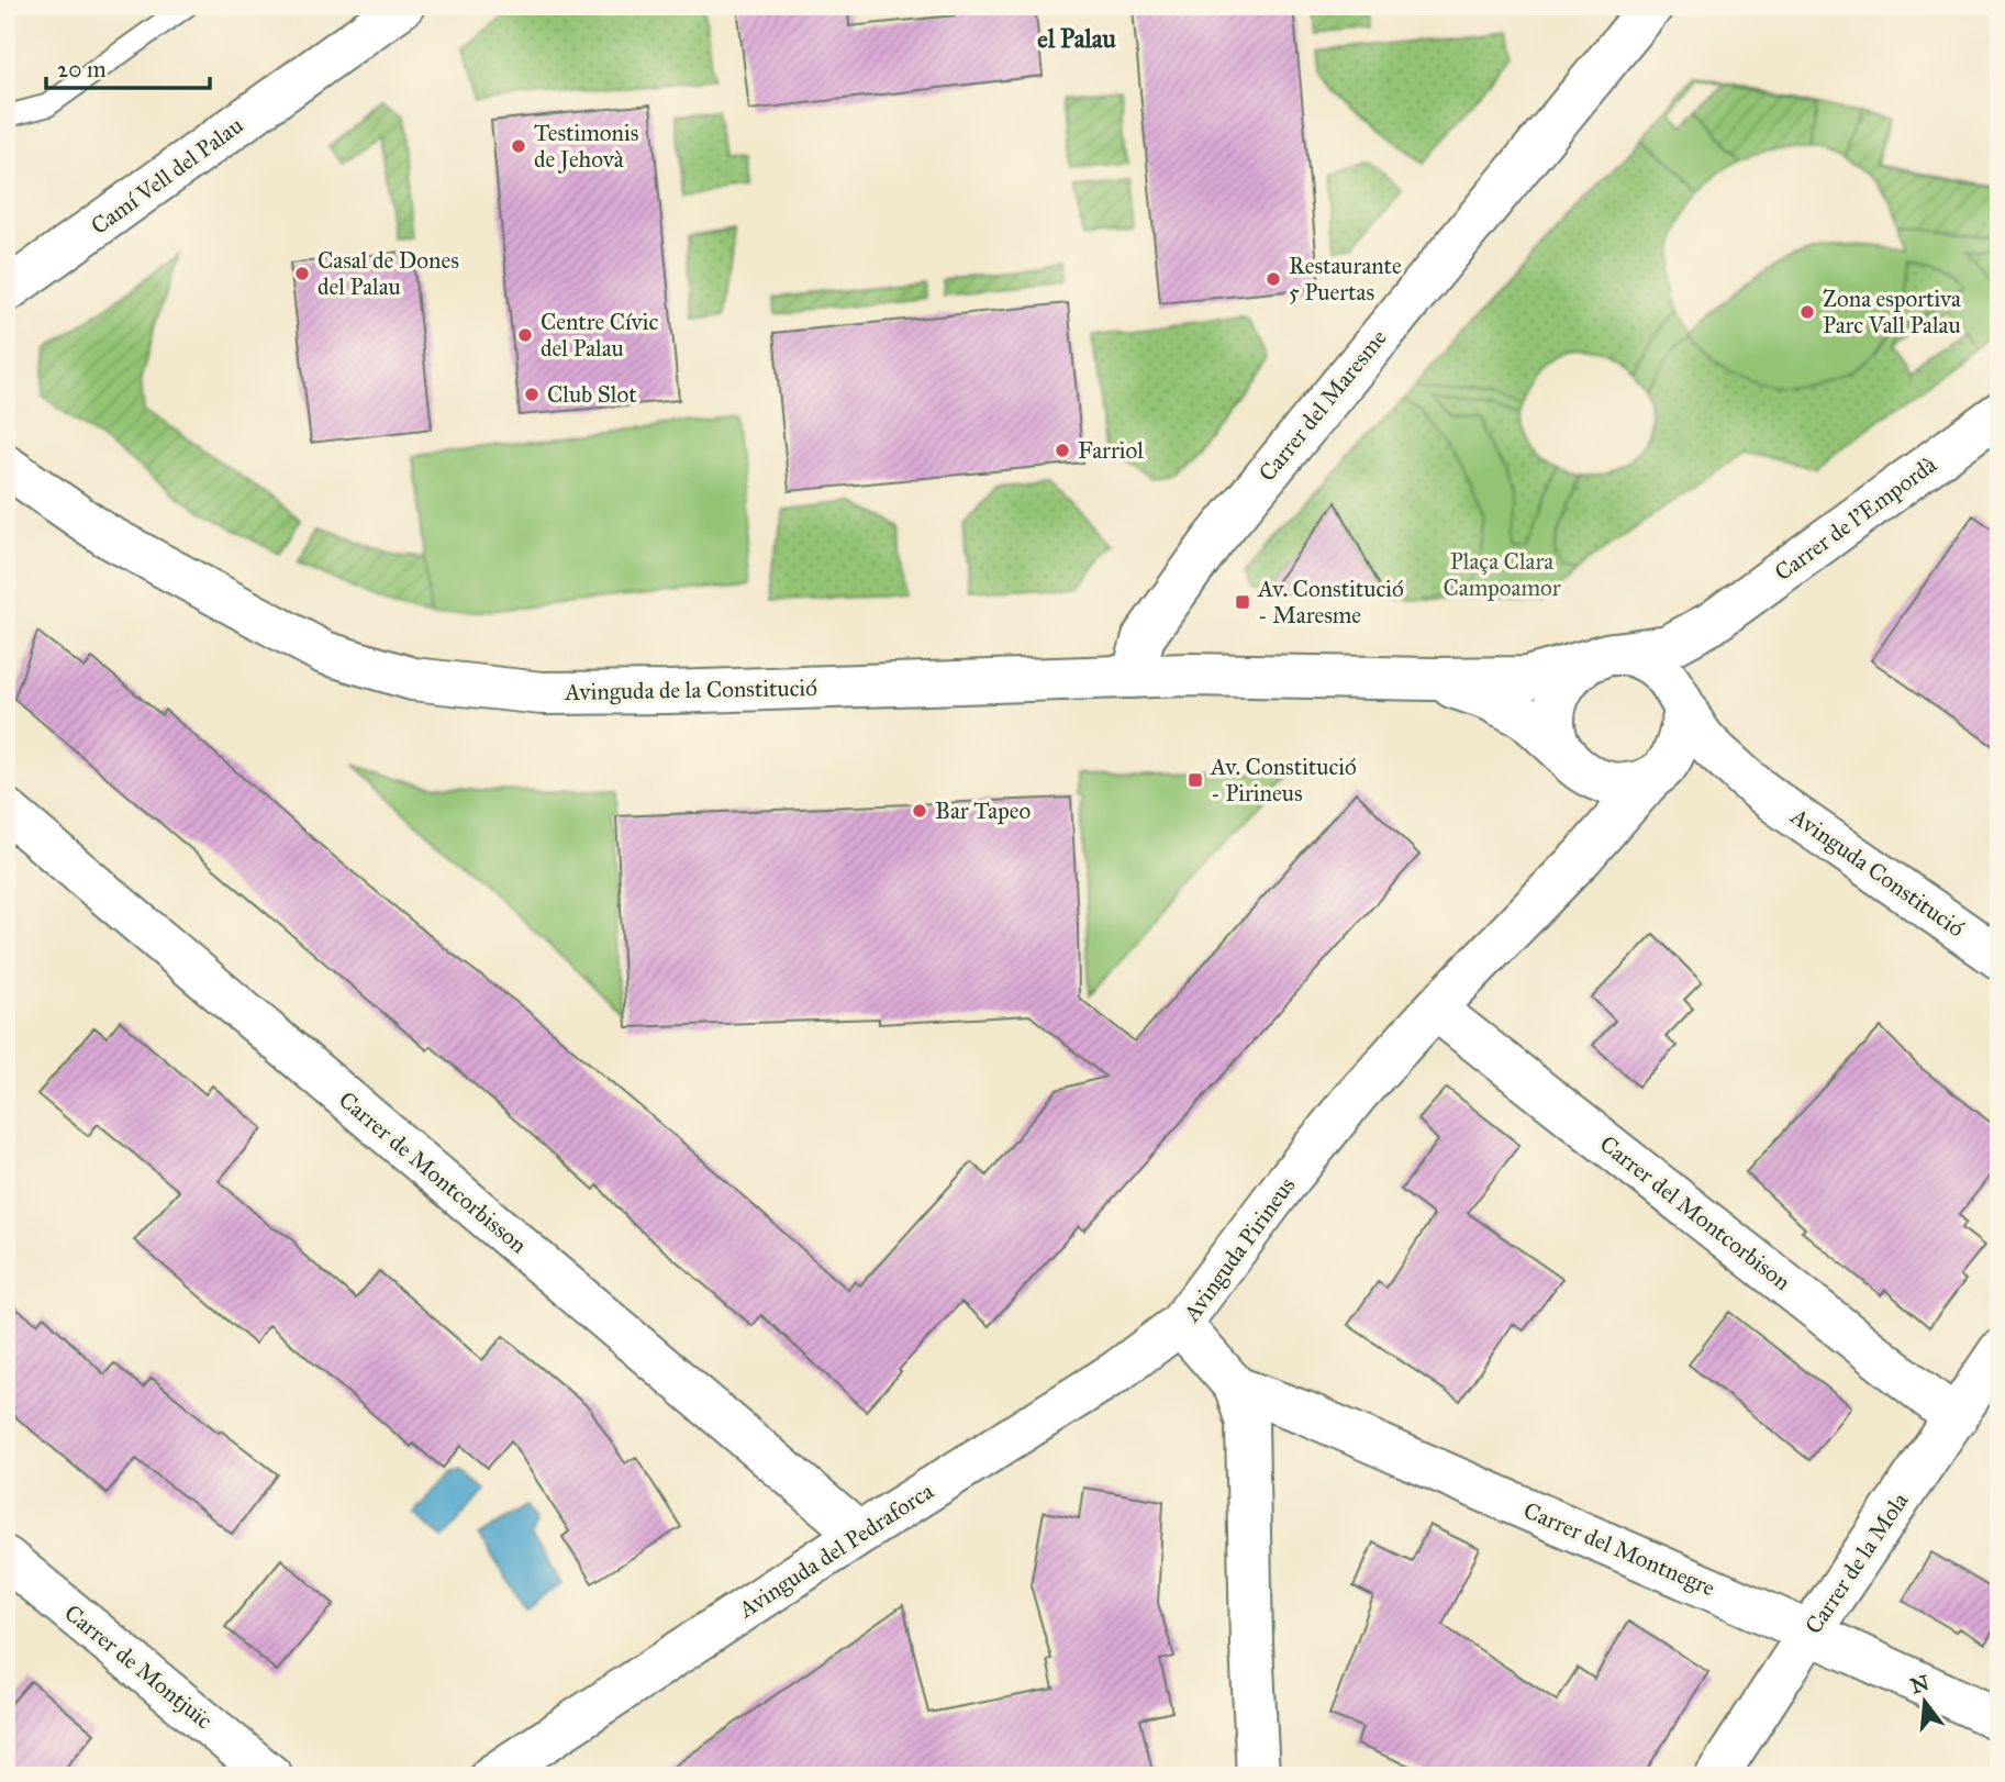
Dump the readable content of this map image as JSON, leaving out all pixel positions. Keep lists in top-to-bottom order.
{
  "streets": {
    "street": [
      "Camí Vell del Palau",
      "Carrer del Maresme",
      "Carrer de l'Empordà",
      "Avinguda de la Constitució",
      "Avinguda Constitució",
      "Carrer de Montcorbisson",
      "Carrer del Montcorbison",
      "Avinguda Pirineus",
      "Carrer del Montnegre",
      "Avinguda del Pedraforca",
      "Carrer de la Mola",
      "Carrer de Montjuïc"
    ]
  },
  "crossings": [
    ["Carrer del Maresme", "Avinguda de la Constitució"],
    ["Carrer de l'Empordà", "Avinguda Constitució"],
    ["Carrer de l'Empordà", "Avinguda Pirineus"],
    ["Avinguda Constitució", "Avinguda Pirineus"],
    ["Carrer de Montcorbisson", "Avinguda del Pedraforca"],
    ["Carrer del Montcorbison", "Avinguda Pirineus"],
    ["Carrer del Montcorbison", "Carrer de la Mola"],
    ["Avinguda Pirineus", "Carrer del Montnegre"],
    ["Avinguda Pirineus", "Avinguda del Pedraforca"],
    ["Carrer del Montnegre", "Carrer de la Mola"]
  ],
  "districts": ["el Palau"],
  "parks": ["Plaça Clara Campoamor"],
  "places": {
    "other": [
      "Testimonis de Jehovà",
      "Casal de Dones del Palau",
      "Restaurante 5 Puertas",
      "Zona esportiva Parc Vall Palau",
      "Centre Cívic del Palau",
      "Club Slot",
      "Farriol",
      "Bar Tapeo"
    ],
    "transit": ["Av. Constitució - Maresme", "Av. Constitució - Pirineus"]
  },
  "scale_bar": "20 m",
  "north": "top"
}
